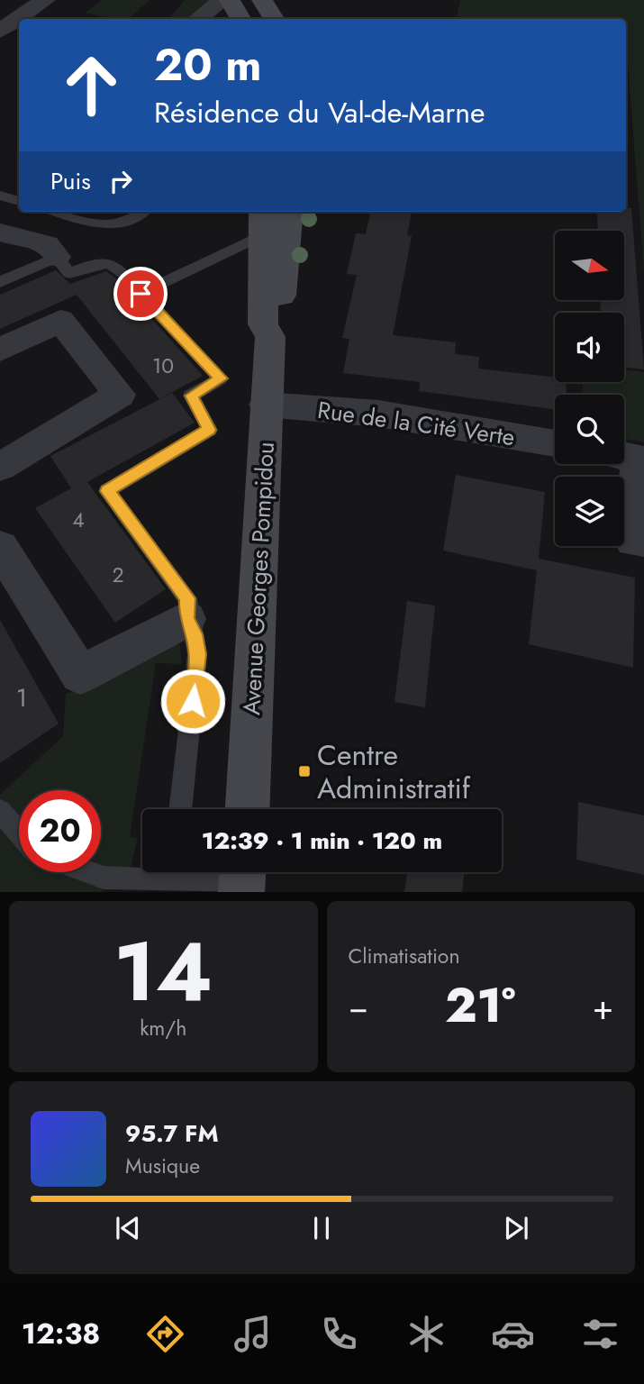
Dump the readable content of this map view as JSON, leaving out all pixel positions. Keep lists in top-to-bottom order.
{
  "streets": {
    "street": ["Rue de la Cité Verte", "Avenue Georges Pompidou"]
  },
  "crossings": [
    ["Rue de la Cité Verte", "Avenue Georges Pompidou"]
  ],
  "places": {
    "transit": ["Centre Administratif"]
  },
  "house_numbers": [
    "10",
    "4",
    "2",
    "1"
  ],
  "north": "right",
  "page": {
    "turn": ["20 m", "Résidence du Val-de-Marne"],
    "then": "Puis",
    "limit": "20",
    "trip": "12:39 · 1 min · 120 m",
    "tile": [
      ["14", "km/h"],
      "Climatisation"
    ],
    "heat": ["−", "21°", "+"],
    "song": ["95.7 FM", "Musique"],
    "tabs": "12:38"
  }
}
